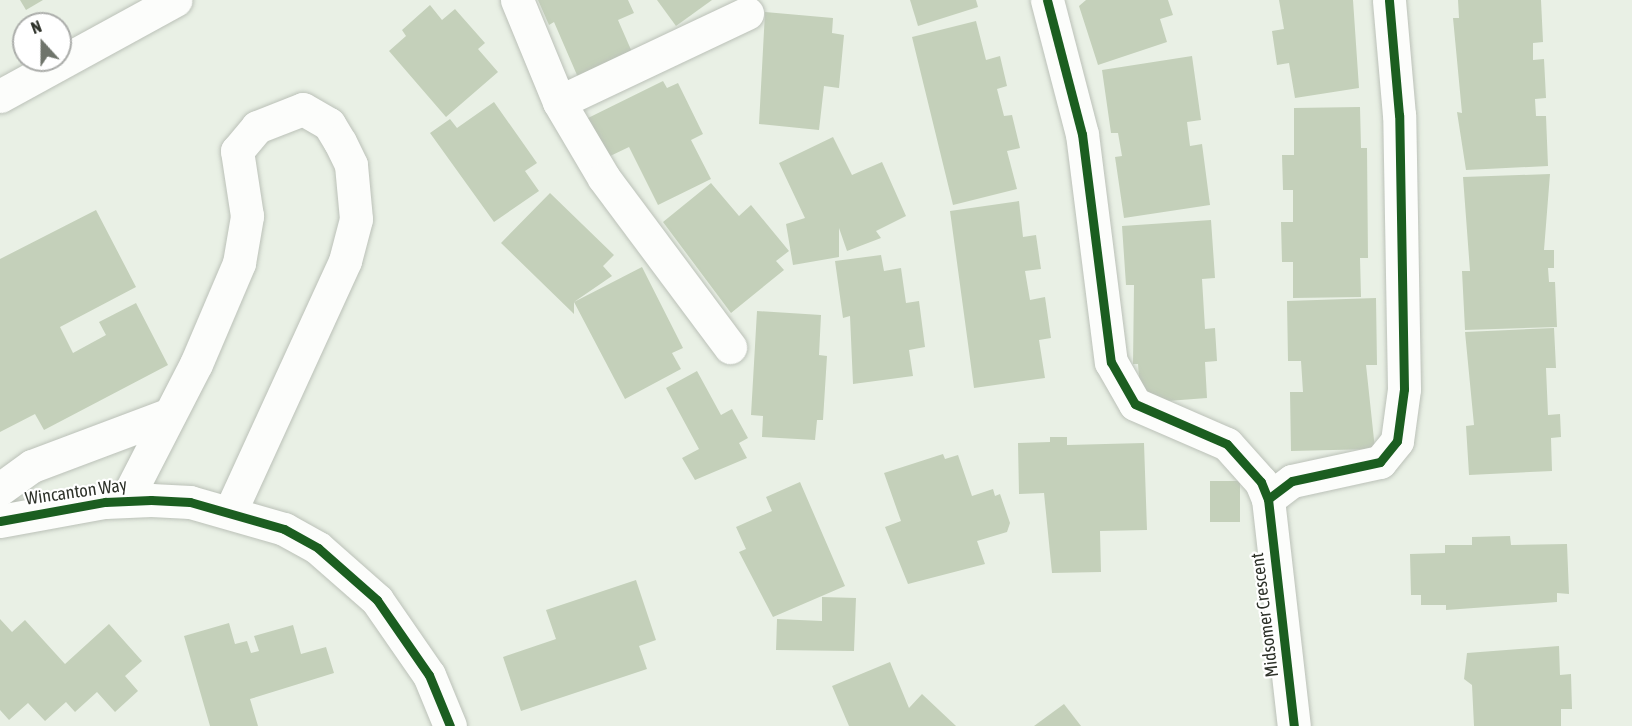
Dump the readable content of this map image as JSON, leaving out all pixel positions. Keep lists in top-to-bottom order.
{
  "streets": {
    "street": ["Wincanton Way", "Midsomer Crescent"]
  },
  "north": "top"
}
